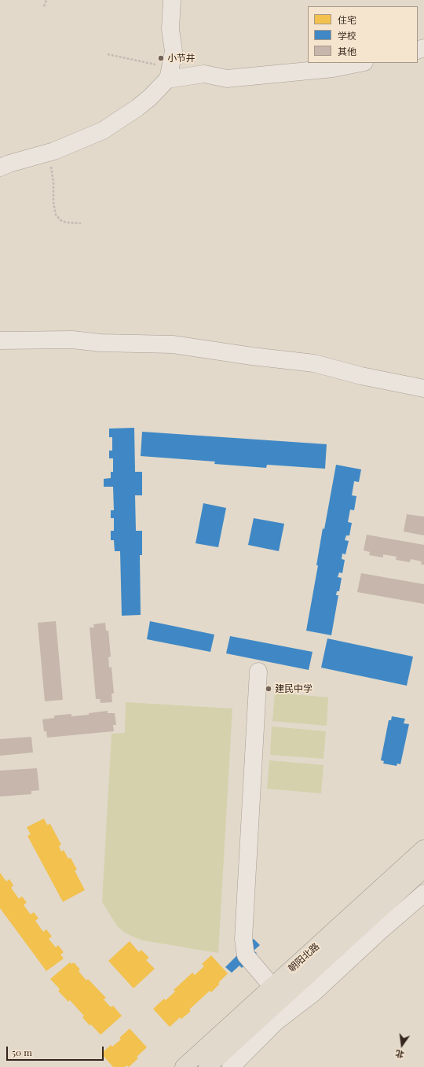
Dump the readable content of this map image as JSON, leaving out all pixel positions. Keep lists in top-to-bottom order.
{
  "streets": {
    "main road": ["朝阳北路"]
  },
  "places": ["小节井", "建民中学"],
  "legend": ["住宅", "学校", "其他"],
  "scale_bar": "50 m",
  "north": "bottom"
}
